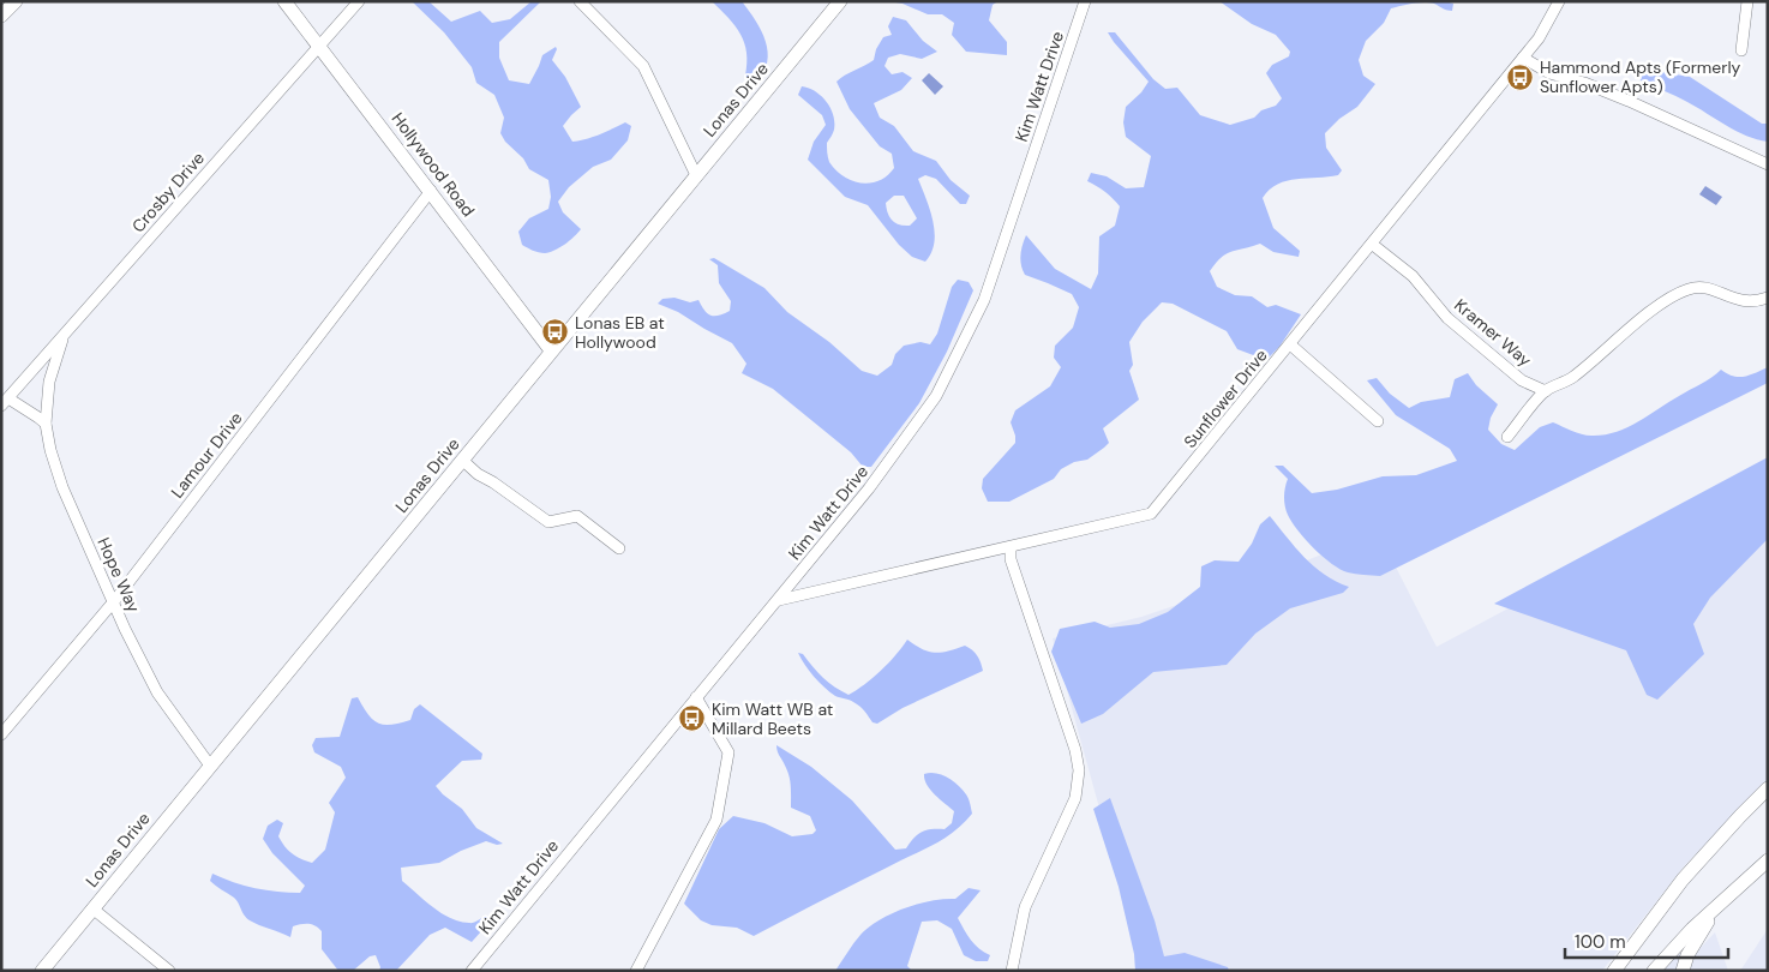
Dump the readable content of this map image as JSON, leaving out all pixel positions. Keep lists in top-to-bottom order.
{
  "streets": {
    "street": [
      "Kim Watt Drive",
      "Lonas Drive",
      "Hollywood Road",
      "Crosby Drive",
      "Kramer Way",
      "Sunflower Drive",
      "Lamour Drive",
      "Hope Way"
    ]
  },
  "crossings": [
    ["Kim Watt Drive", "Sunflower Drive"],
    ["Lonas Drive", "Hollywood Road"],
    ["Lonas Drive", "Hope Way"],
    ["Hollywood Road", "Crosby Drive"],
    ["Hollywood Road", "Lamour Drive"],
    ["Crosby Drive", "Hope Way"],
    ["Kramer Way", "Sunflower Drive"],
    ["Lamour Drive", "Hope Way"]
  ],
  "places": {
    "bus stop": ["Hammond Apts (Formerly Sunflower Apts)", "Lonas EB at Hollywood", "Kim Watt WB at Millard Beets"]
  },
  "scale_bar": "100 m"
}
